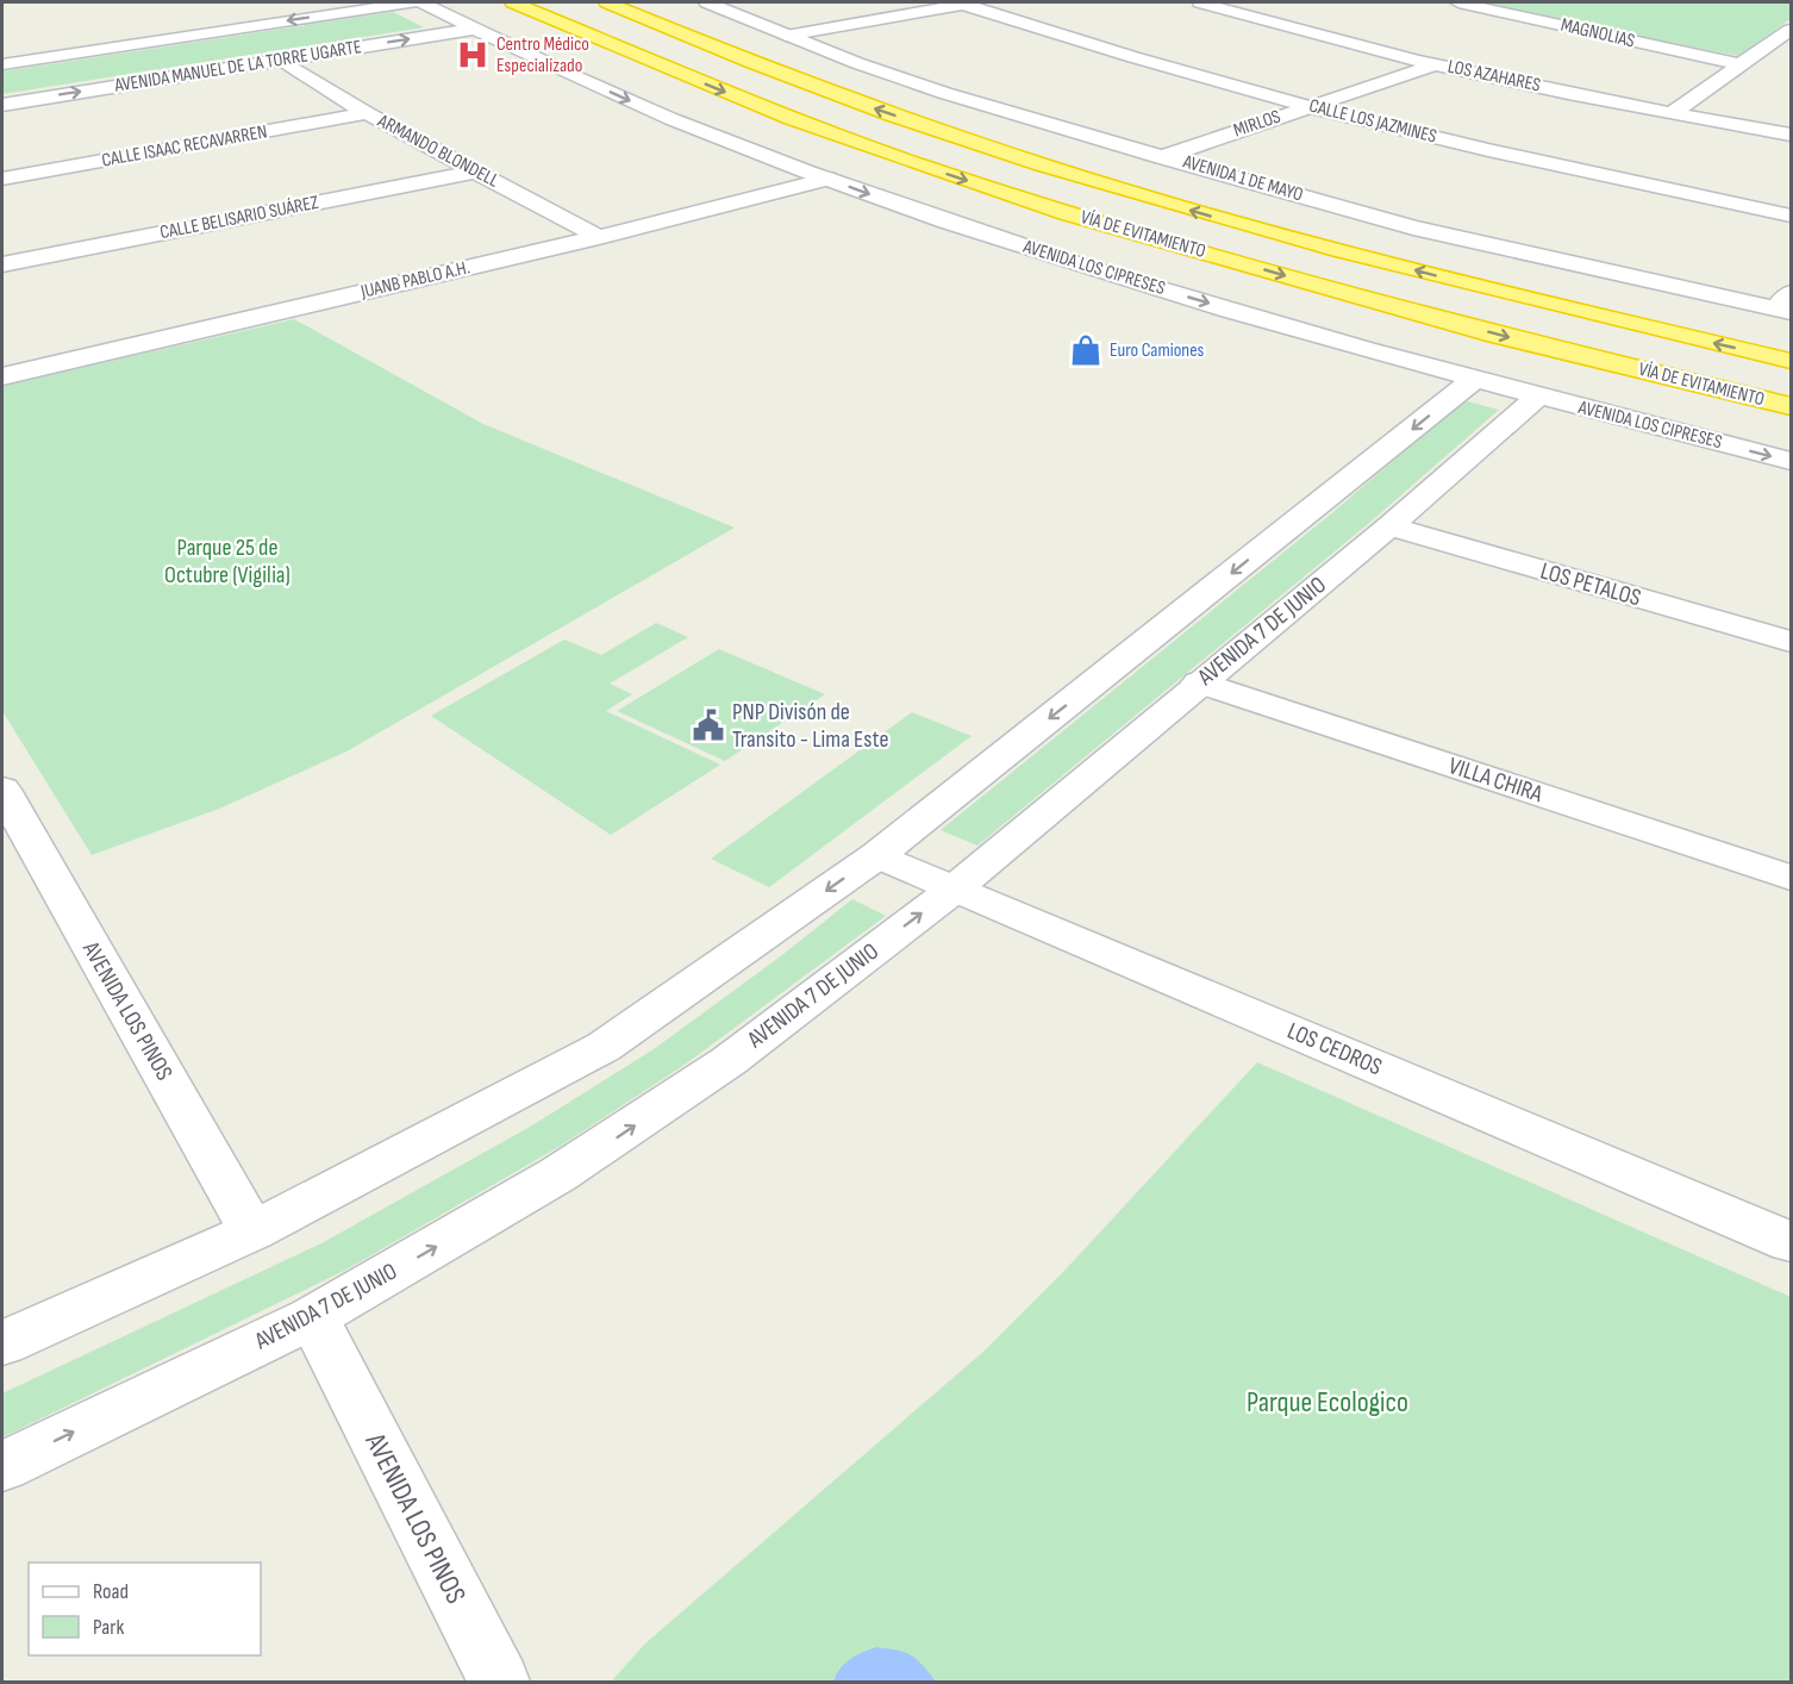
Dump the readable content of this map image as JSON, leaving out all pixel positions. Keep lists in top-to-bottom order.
{
  "streets": {
    "highway": ["VÍA DE EVITAMIENTO"],
    "street": [
      "MAGNOLIAS",
      "AVENIDA MANUEL DE LA TORRE UGARTE",
      "LOS AZAHARES",
      "CALLE LOS JAZMINES",
      "MIRLOS",
      "CALLE ISAAC RECAVARREN",
      "ARMANDO BLONDELL",
      "AVENIDA 1 DE MAYO",
      "CALLE BELISARIO SUÁREZ",
      "AVENIDA LOS CIPRESES",
      "JUANB PABLO A.H.",
      "LOS PETALOS",
      "AVENIDA 7 DE JUNIO",
      "VILLA CHIRA",
      "AVENIDA LOS PINOS",
      "LOS CEDROS"
    ]
  },
  "crossings": [
    ["AVENIDA MANUEL DE LA TORRE UGARTE", "ARMANDO BLONDELL"],
    ["AVENIDA MANUEL DE LA TORRE UGARTE", "AVENIDA LOS CIPRESES"],
    ["LOS AZAHARES", "MIRLOS"],
    ["CALLE LOS JAZMINES", "MIRLOS"],
    ["MIRLOS", "AVENIDA 1 DE MAYO"],
    ["CALLE ISAAC RECAVARREN", "ARMANDO BLONDELL"],
    ["ARMANDO BLONDELL", "CALLE BELISARIO SUÁREZ"],
    ["ARMANDO BLONDELL", "JUANB PABLO A.H."],
    ["AVENIDA LOS CIPRESES", "JUANB PABLO A.H."],
    ["AVENIDA LOS CIPRESES", "AVENIDA 7 DE JUNIO"],
    ["LOS PETALOS", "AVENIDA 7 DE JUNIO"],
    ["AVENIDA 7 DE JUNIO", "VILLA CHIRA"],
    ["AVENIDA 7 DE JUNIO", "AVENIDA LOS PINOS"],
    ["AVENIDA 7 DE JUNIO", "LOS CEDROS"]
  ],
  "one_way": ["AVENIDA LOS CIPRESES"],
  "parks": ["Parque 25 de Octubre (Vigilia)", "Parque Ecologico"],
  "places": {
    "hospital": ["Centro Médico Especializado"],
    "shop": ["Euro Camiones"],
    "public building": ["PNP Divisón de Transito - Lima Este"]
  },
  "legend": ["Road", "Park"]
}
